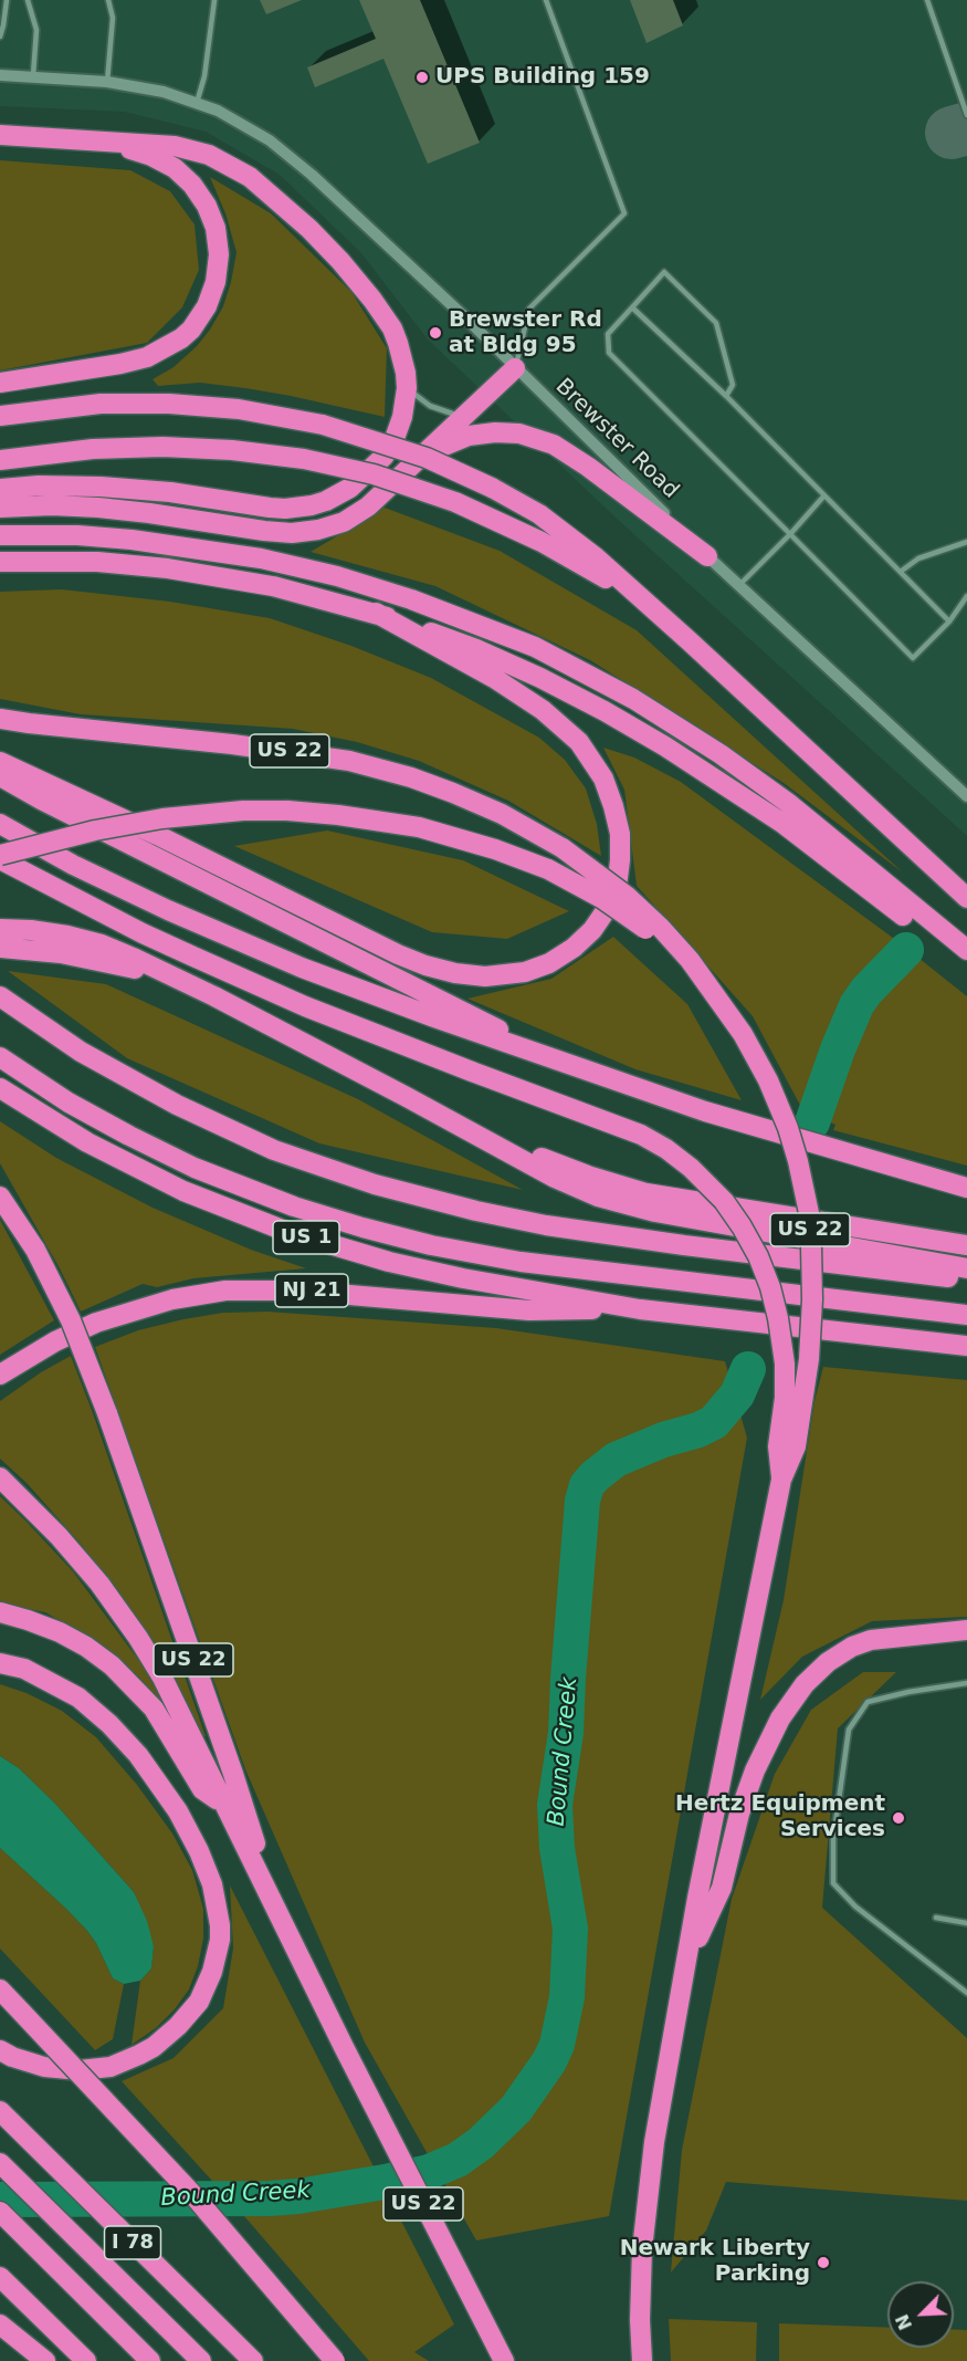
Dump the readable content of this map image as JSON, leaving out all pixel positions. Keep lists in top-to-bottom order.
{
  "streets": {
    "highway": [
      "US 22",
      "US 1",
      "NJ 21",
      "I 78"
    ],
    "street": ["Brewster Road"]
  },
  "crossings": [
    ["US 1", "NJ 21"]
  ],
  "water": ["Bound Creek"],
  "places": [
    "UPS Building 159",
    "Brewster Rd at Bldg 95",
    "Hertz Equipment Services",
    "Newark Liberty Parking"
  ],
  "north": "bottom left"
}
